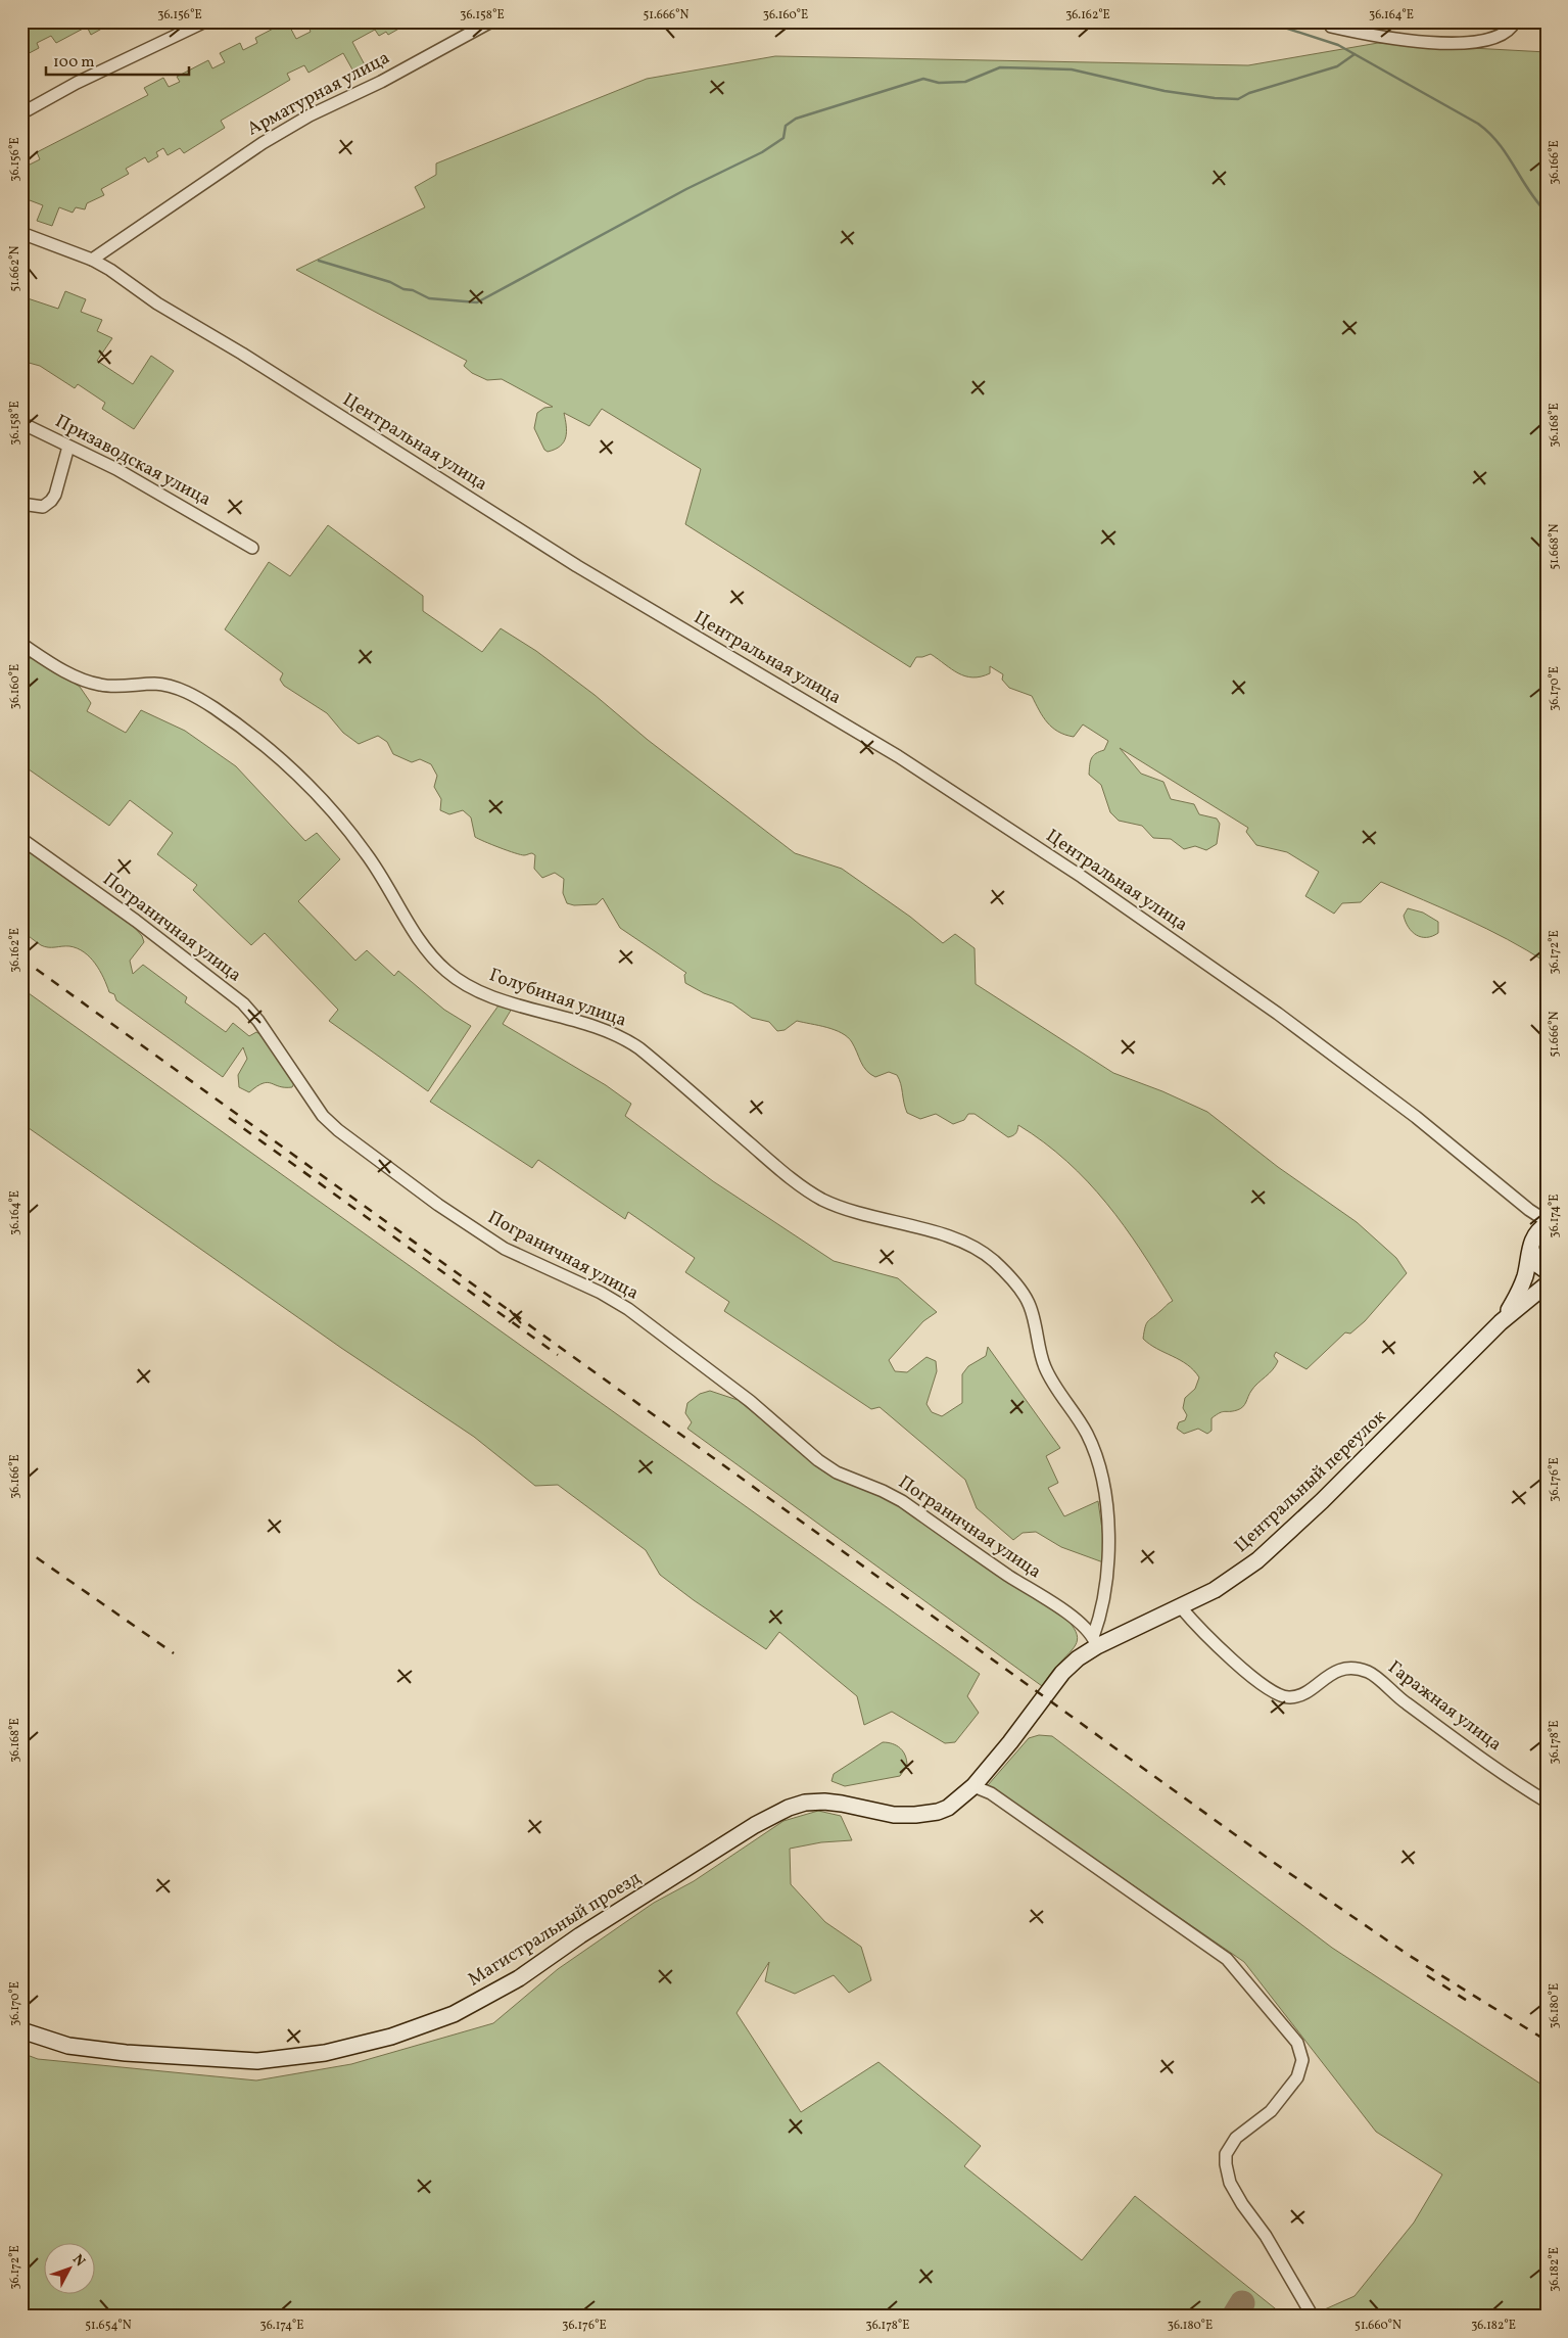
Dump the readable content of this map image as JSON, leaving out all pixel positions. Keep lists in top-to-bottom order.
{
  "streets": {
    "main road": ["Центральный переулок", "Магистральный проезд"],
    "street": [
      "Арматурная улица",
      "Центральная улица",
      "Призаводская улица",
      "Пограничная улица",
      "Голубиная улица",
      "Гаражная улица"
    ]
  },
  "crossings": [
    ["Арматурная улица", "Центральная улица"],
    ["Пограничная улица", "Голубиная улица"],
    ["Пограничная улица", "Центральный переулок"],
    ["Пограничная улица", "Магистральный проезд"],
    ["Голубиная улица", "Центральный переулок"],
    ["Голубиная улица", "Магистральный проезд"],
    ["Центральный переулок", "Гаражная улица"],
    ["Центральный переулок", "Магистральный проезд"]
  ],
  "scale_bar": "100 m",
  "north": "top right",
  "coordinates": [
    "36.156°E",
    "36.158°E",
    "51.666°N",
    "36.160°E",
    "36.162°E",
    "36.164°E",
    "36.166°E",
    "51.662°N",
    "36.168°E",
    "51.668°N",
    "36.170°E",
    "36.172°E",
    "36.174°E",
    "36.176°E",
    "36.178°E",
    "36.180°E",
    "36.182°E",
    "51.654°N",
    "51.660°N"
  ]
}
